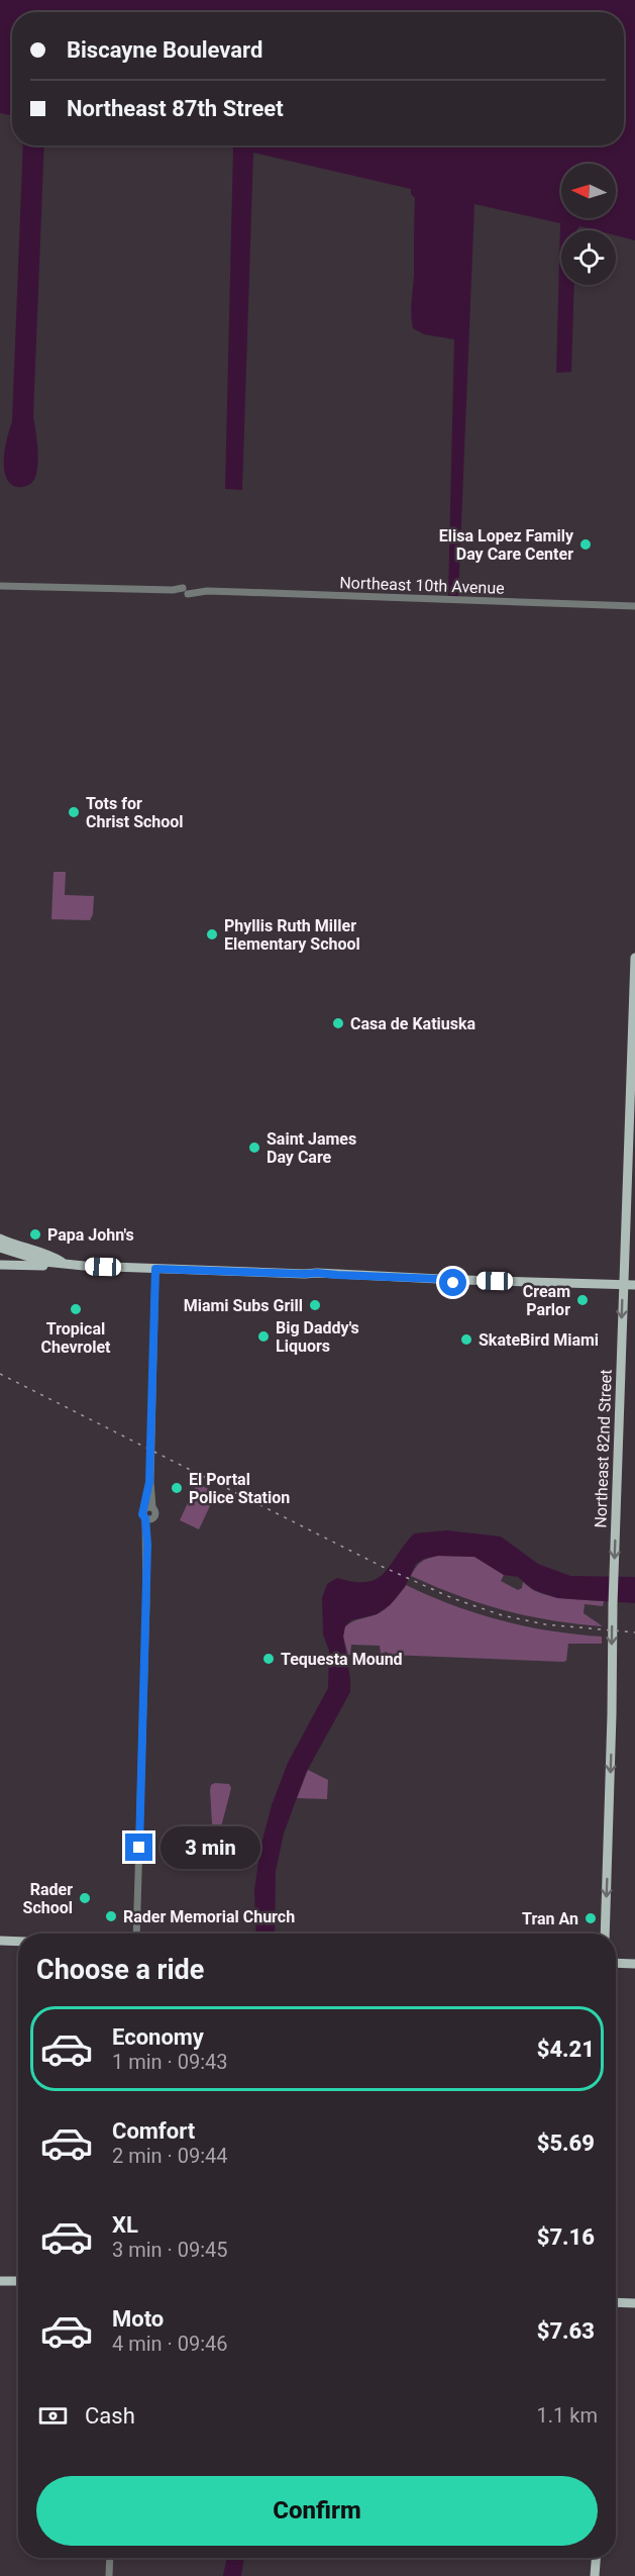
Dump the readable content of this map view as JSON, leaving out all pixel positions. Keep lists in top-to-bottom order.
{
  "streets": {
    "main road": ["Northeast 82nd Street"],
    "street": ["Northeast 10th Avenue"]
  },
  "one_way": ["Northeast 82nd Street"],
  "places": [
    "Elisa Lopez Family Day Care Center",
    "Tots for Christ School",
    "Phyllis Ruth Miller Elementary School",
    "Casa de Katiuska",
    "Saint James Day Care",
    "Papa John's",
    "Cream Parlor",
    "Miami Subs Grill",
    "Tropical Chevrolet",
    "Big Daddy's Liquors",
    "SkateBird Miami",
    "El Portal Police Station",
    "Tequesta Mound",
    "Rader School",
    "Rader Memorial Church",
    "Tran An"
  ],
  "north": "left",
  "page": {
    "banner": ["Biscayne Boulevard", "Northeast 87th Street"],
    "bubble": "3 min",
    "heading": "Choose a ride",
    "list": [
      {
        "name": "Economy",
        "note": "1 min · 09:43",
        "value": "$4.21"
      },
      {
        "name": "Comfort",
        "note": "2 min · 09:44",
        "value": "$5.69"
      },
      {
        "name": "XL",
        "note": "3 min · 09:45",
        "value": "$7.16"
      },
      {
        "name": "Moto",
        "note": "4 min · 09:46",
        "value": "$7.63"
      }
    ],
    "pay": ["Cash", "1.1 km"],
    "buttons": "Confirm"
  }
}
